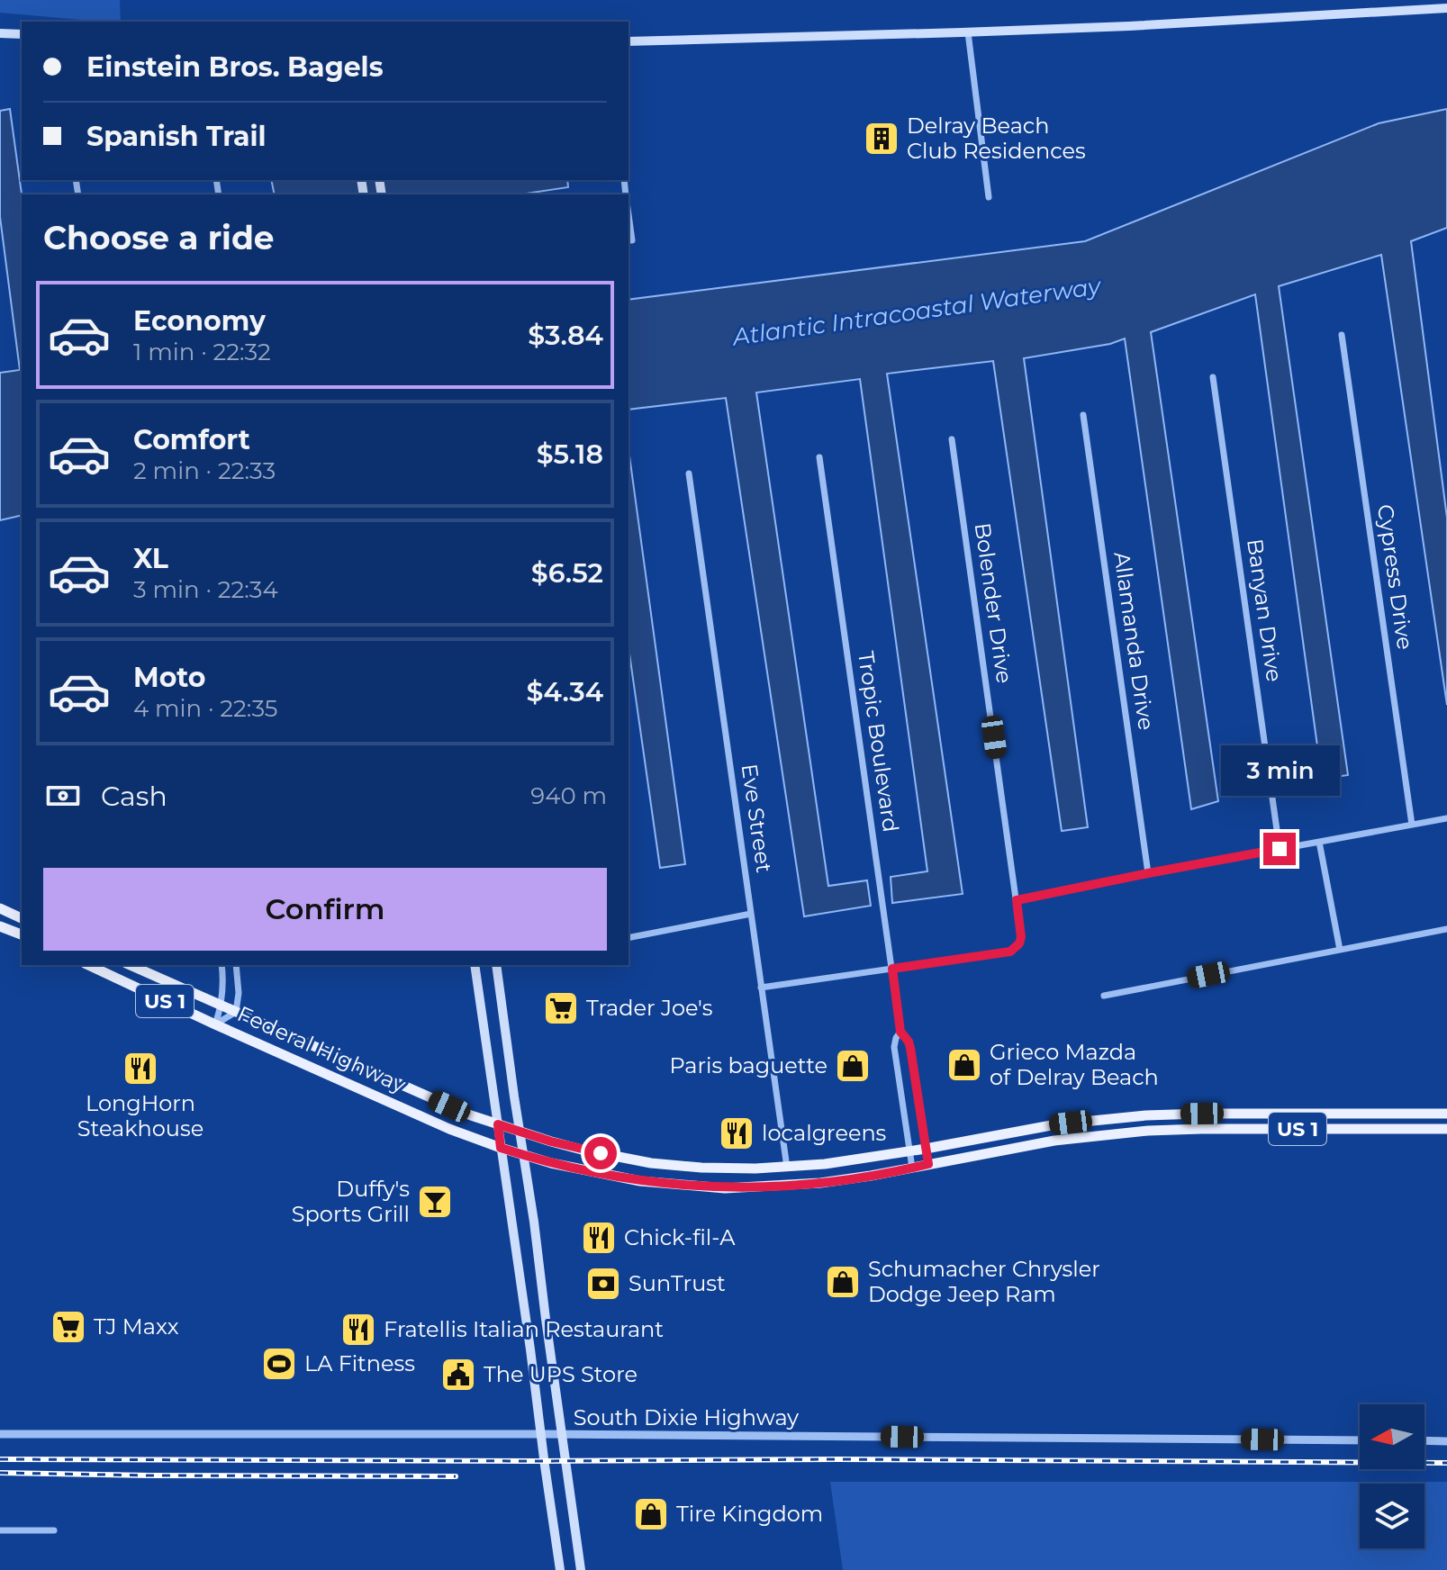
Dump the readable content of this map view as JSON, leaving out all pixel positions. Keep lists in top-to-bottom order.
{
  "streets": {
    "main road": ["US 1", "Federal Highway"],
    "street": [
      "Cypress Drive",
      "Bolender Drive",
      "Banyan Drive",
      "Allamanda Drive",
      "Tropic Boulevard",
      "Eve Street",
      "South Dixie Highway"
    ]
  },
  "crossings": [
    ["Bolender Drive", "Tropic Boulevard"],
    ["Bolender Drive", "Eve Street"],
    ["Tropic Boulevard", "Federal Highway"],
    ["Eve Street", "Federal Highway"]
  ],
  "water": ["Atlantic Intracoastal Waterway"],
  "places": {
    "building": ["Delray Beach Club Residences"],
    "supermarket": ["Trader Joe's", "TJ Maxx"],
    "shop": [
      "Grieco Mazda of Delray Beach",
      "Paris baguette",
      "Schumacher Chrysler Dodge Jeep Ram",
      "Tire Kingdom"
    ],
    "restaurant": [
      "LongHorn Steakhouse",
      "localgreens",
      "Chick-fil-A",
      "Fratellis Italian Restaurant"
    ],
    "bar": ["Duffy's Sports Grill"],
    "bank": ["SunTrust"],
    "sports": ["LA Fitness"],
    "public building": ["The UPS Store"]
  },
  "north": "left",
  "page": {
    "banner": ["Einstein Bros. Bagels", "Spanish Trail"],
    "heading": "Choose a ride",
    "list": [
      {
        "name": "Economy",
        "note": "1 min · 22:32",
        "value": "$3.84"
      },
      {
        "name": "Comfort",
        "note": "2 min · 22:33",
        "value": "$5.18"
      },
      {
        "name": "XL",
        "note": "3 min · 22:34",
        "value": "$6.52"
      },
      {
        "name": "Moto",
        "note": "4 min · 22:35",
        "value": "$4.34"
      }
    ],
    "bubble": "3 min",
    "pay": ["Cash", "940 m"],
    "buttons": "Confirm"
  }
}
